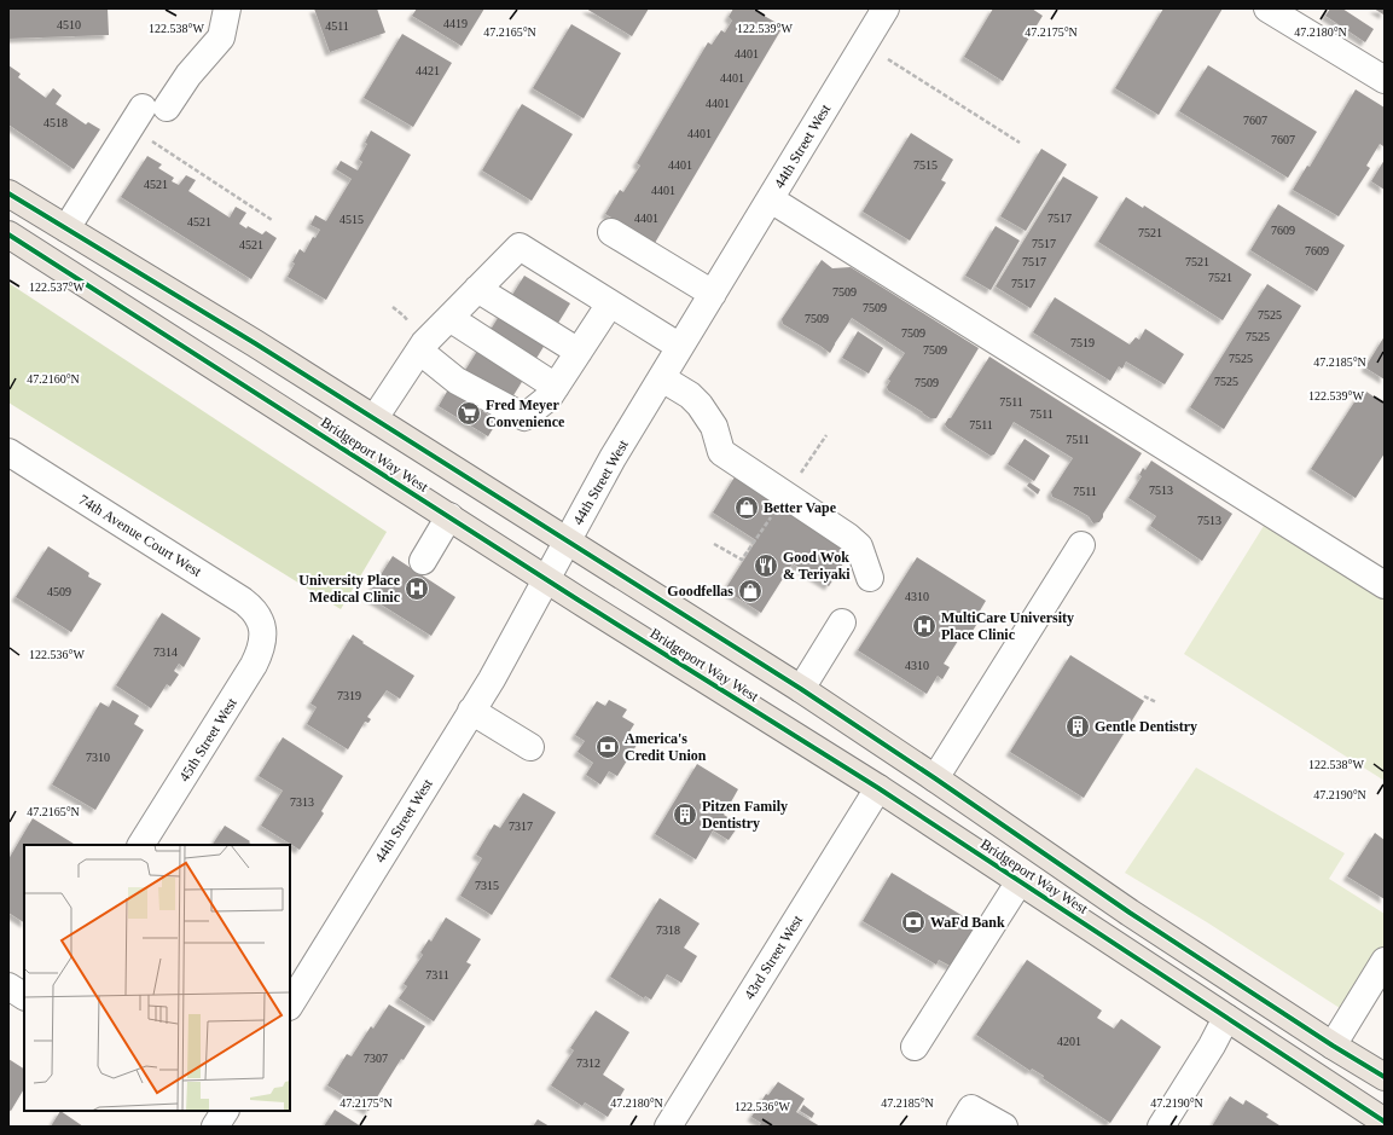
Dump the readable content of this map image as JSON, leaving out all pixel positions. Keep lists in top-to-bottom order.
{
  "streets": {
    "main road": ["Bridgeport Way West"],
    "street": [
      "44th Street West",
      "74th Avenue Court West",
      "45th Street West",
      "43rd Street West"
    ]
  },
  "crossings": [
    ["44th Street West", "Bridgeport Way West"],
    ["Bridgeport Way West", "43rd Street West"],
    ["74th Avenue Court West", "45th Street West"]
  ],
  "places": {
    "supermarket": ["Fred Meyer Convenience"],
    "shop": ["Better Vape", "Goodfellas"],
    "restaurant": ["Good Wok & Teriyaki"],
    "hospital": ["University Place Medical Clinic", "MultiCare University Place Clinic"],
    "building": ["Gentle Dentistry", "Pitzen Family Dentistry"],
    "bank": ["America's Credit Union", "WaFd Bank"]
  },
  "house_numbers": [
    "4419",
    "4510",
    "4511",
    "4401",
    "4421",
    "4401",
    "4401",
    "7607",
    "4518",
    "4401",
    "7607",
    "4401",
    "7515",
    "4521",
    "4401",
    "4401",
    "7517",
    "4515",
    "4521",
    "7609",
    "7521",
    "7517",
    "4521",
    "7609",
    "7517",
    "7521",
    "7521",
    "7517",
    "7509",
    "7509",
    "7525",
    "7509",
    "7509",
    "7525",
    "7519",
    "7509",
    "7525",
    "7525",
    "7509",
    "7511",
    "7511",
    "7511",
    "7511",
    "7513",
    "7511",
    "7513",
    "4509",
    "4310",
    "7314",
    "4310",
    "7319",
    "7310",
    "7313",
    "7317",
    "7315",
    "7318",
    "7311",
    "4201",
    "7307",
    "7312"
  ],
  "coordinates": [
    "122.538°W",
    "122.539°W",
    "47.2165°N",
    "47.2175°N",
    "47.2180°N",
    "122.537°W",
    "47.2185°N",
    "47.2160°N",
    "122.536°W",
    "47.2190°N"
  ]
}
